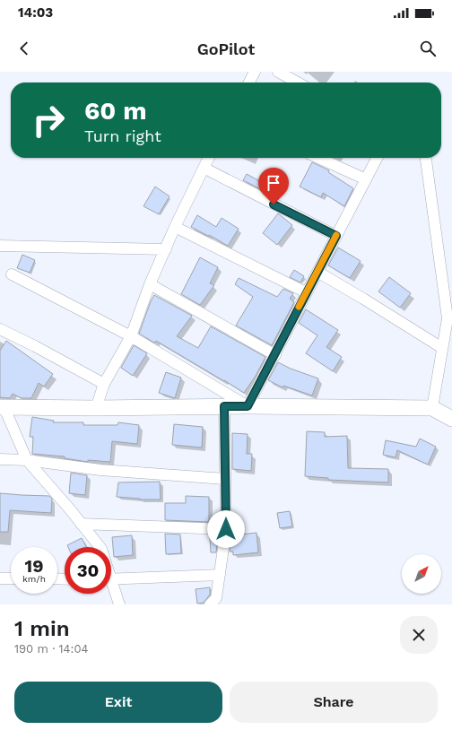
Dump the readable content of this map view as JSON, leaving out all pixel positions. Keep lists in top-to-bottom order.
{
  "north": "top right",
  "page": {
    "status": "14:03",
    "header": "GoPilot",
    "turn": ["60 m", "Turn right"],
    "speed": "19 km/h",
    "limit": "30",
    "heading": ["1 min", "190 m · 14:04"],
    "buttons": ["Exit", "Share"]
  }
}
